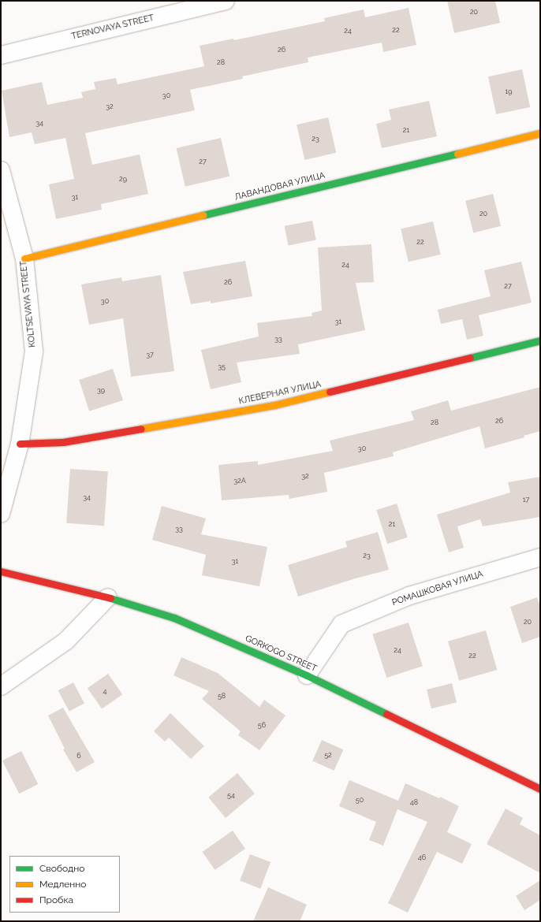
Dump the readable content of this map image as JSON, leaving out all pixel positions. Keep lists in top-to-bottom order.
{
  "streets": {
    "street": [
      "TERNOVAYA STREET",
      "ЛАВАНДОВАЯ УЛИЦА",
      "KOLTSEVAYA STREET",
      "КЛЕВЕРНАЯ УЛИЦА",
      "РОМАШКОВАЯ УЛИЦА",
      "GORKOGO STREET"
    ]
  },
  "crossings": [
    ["ЛАВАНДОВАЯ УЛИЦА", "KOLTSEVAYA STREET"],
    ["KOLTSEVAYA STREET", "КЛЕВЕРНАЯ УЛИЦА"],
    ["РОМАШКОВАЯ УЛИЦА", "GORKOGO STREET"]
  ],
  "house_numbers": [
    "20",
    "22",
    "24",
    "26",
    "28",
    "19",
    "30",
    "32",
    "34",
    "21",
    "23",
    "27",
    "29",
    "31",
    "20",
    "22",
    "24",
    "26",
    "27",
    "30",
    "31",
    "33",
    "37",
    "35",
    "39",
    "26",
    "28",
    "30",
    "32",
    "32А",
    "34",
    "17",
    "21",
    "33",
    "23",
    "31",
    "20",
    "24",
    "22",
    "4",
    "58",
    "56",
    "52",
    "6",
    "54",
    "50",
    "48",
    "46"
  ],
  "legend": ["Свободно", "Медленно", "Пробка"]
}
